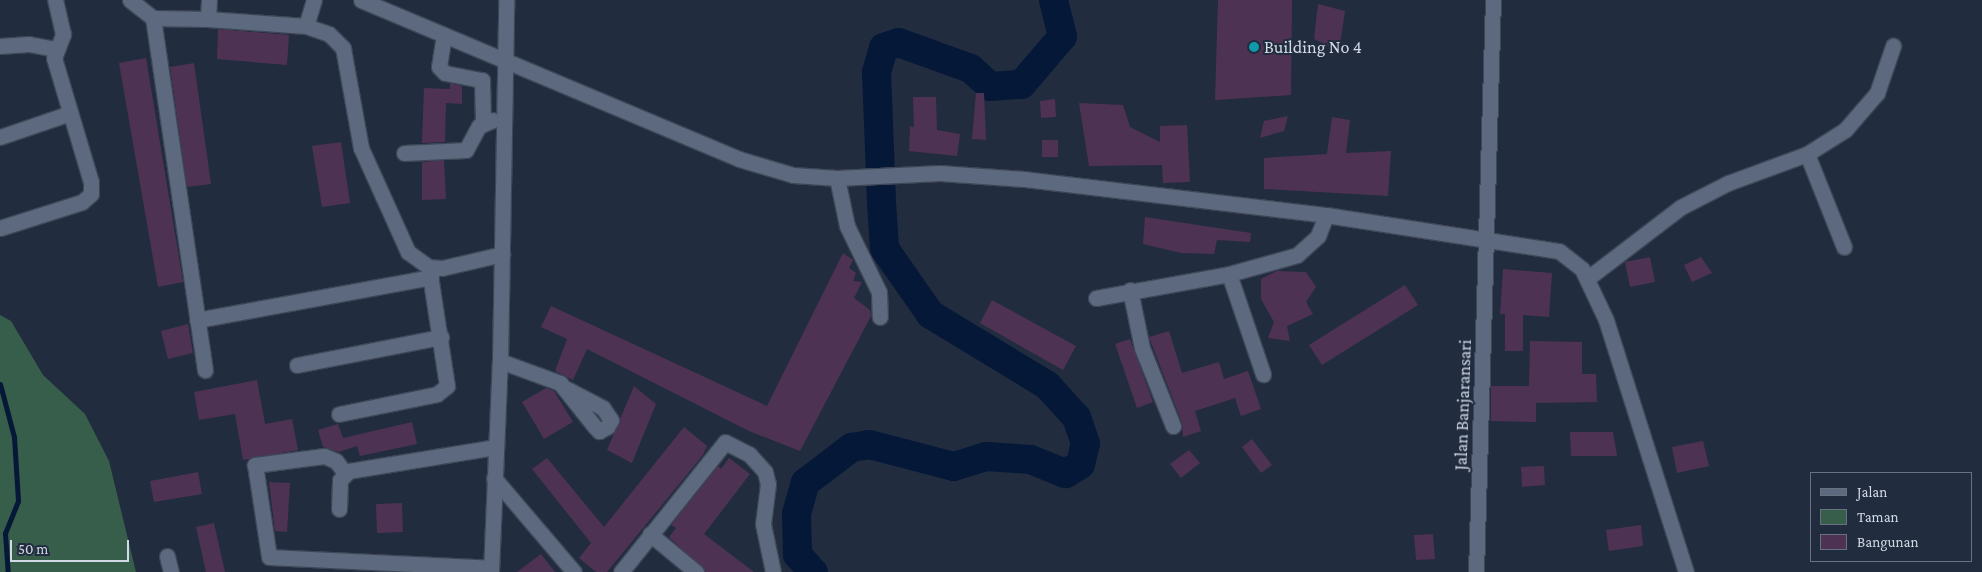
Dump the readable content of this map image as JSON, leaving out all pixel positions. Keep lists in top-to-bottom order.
{
  "streets": {
    "street": ["Jalan Banjaransari"]
  },
  "places": ["Building No 4"],
  "legend": ["Jalan", "Taman", "Bangunan"],
  "scale_bar": "50 m"
}
